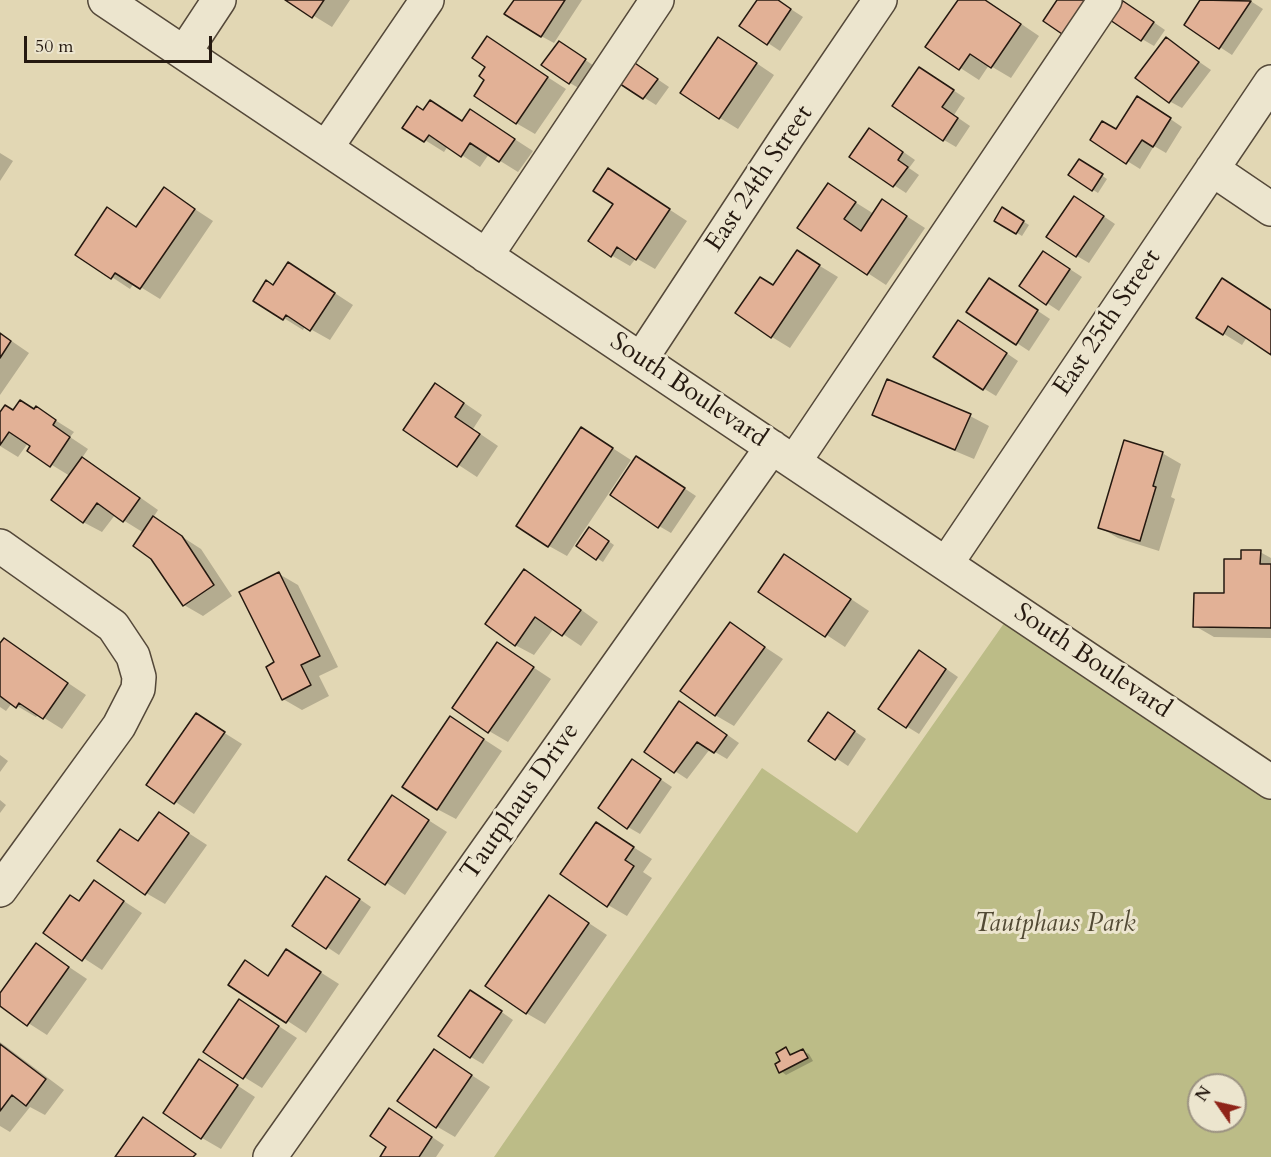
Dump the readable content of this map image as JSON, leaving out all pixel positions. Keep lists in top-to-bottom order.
{
  "streets": {
    "street": [
      "East 24th Street",
      "East 25th Street",
      "South Boulevard",
      "Tautphaus Drive"
    ]
  },
  "crossings": [
    ["East 24th Street", "South Boulevard"],
    ["East 25th Street", "South Boulevard"],
    ["South Boulevard", "Tautphaus Drive"]
  ],
  "parks": ["Tautphaus Park"],
  "scale_bar": "50 m",
  "north": "top left"
}
